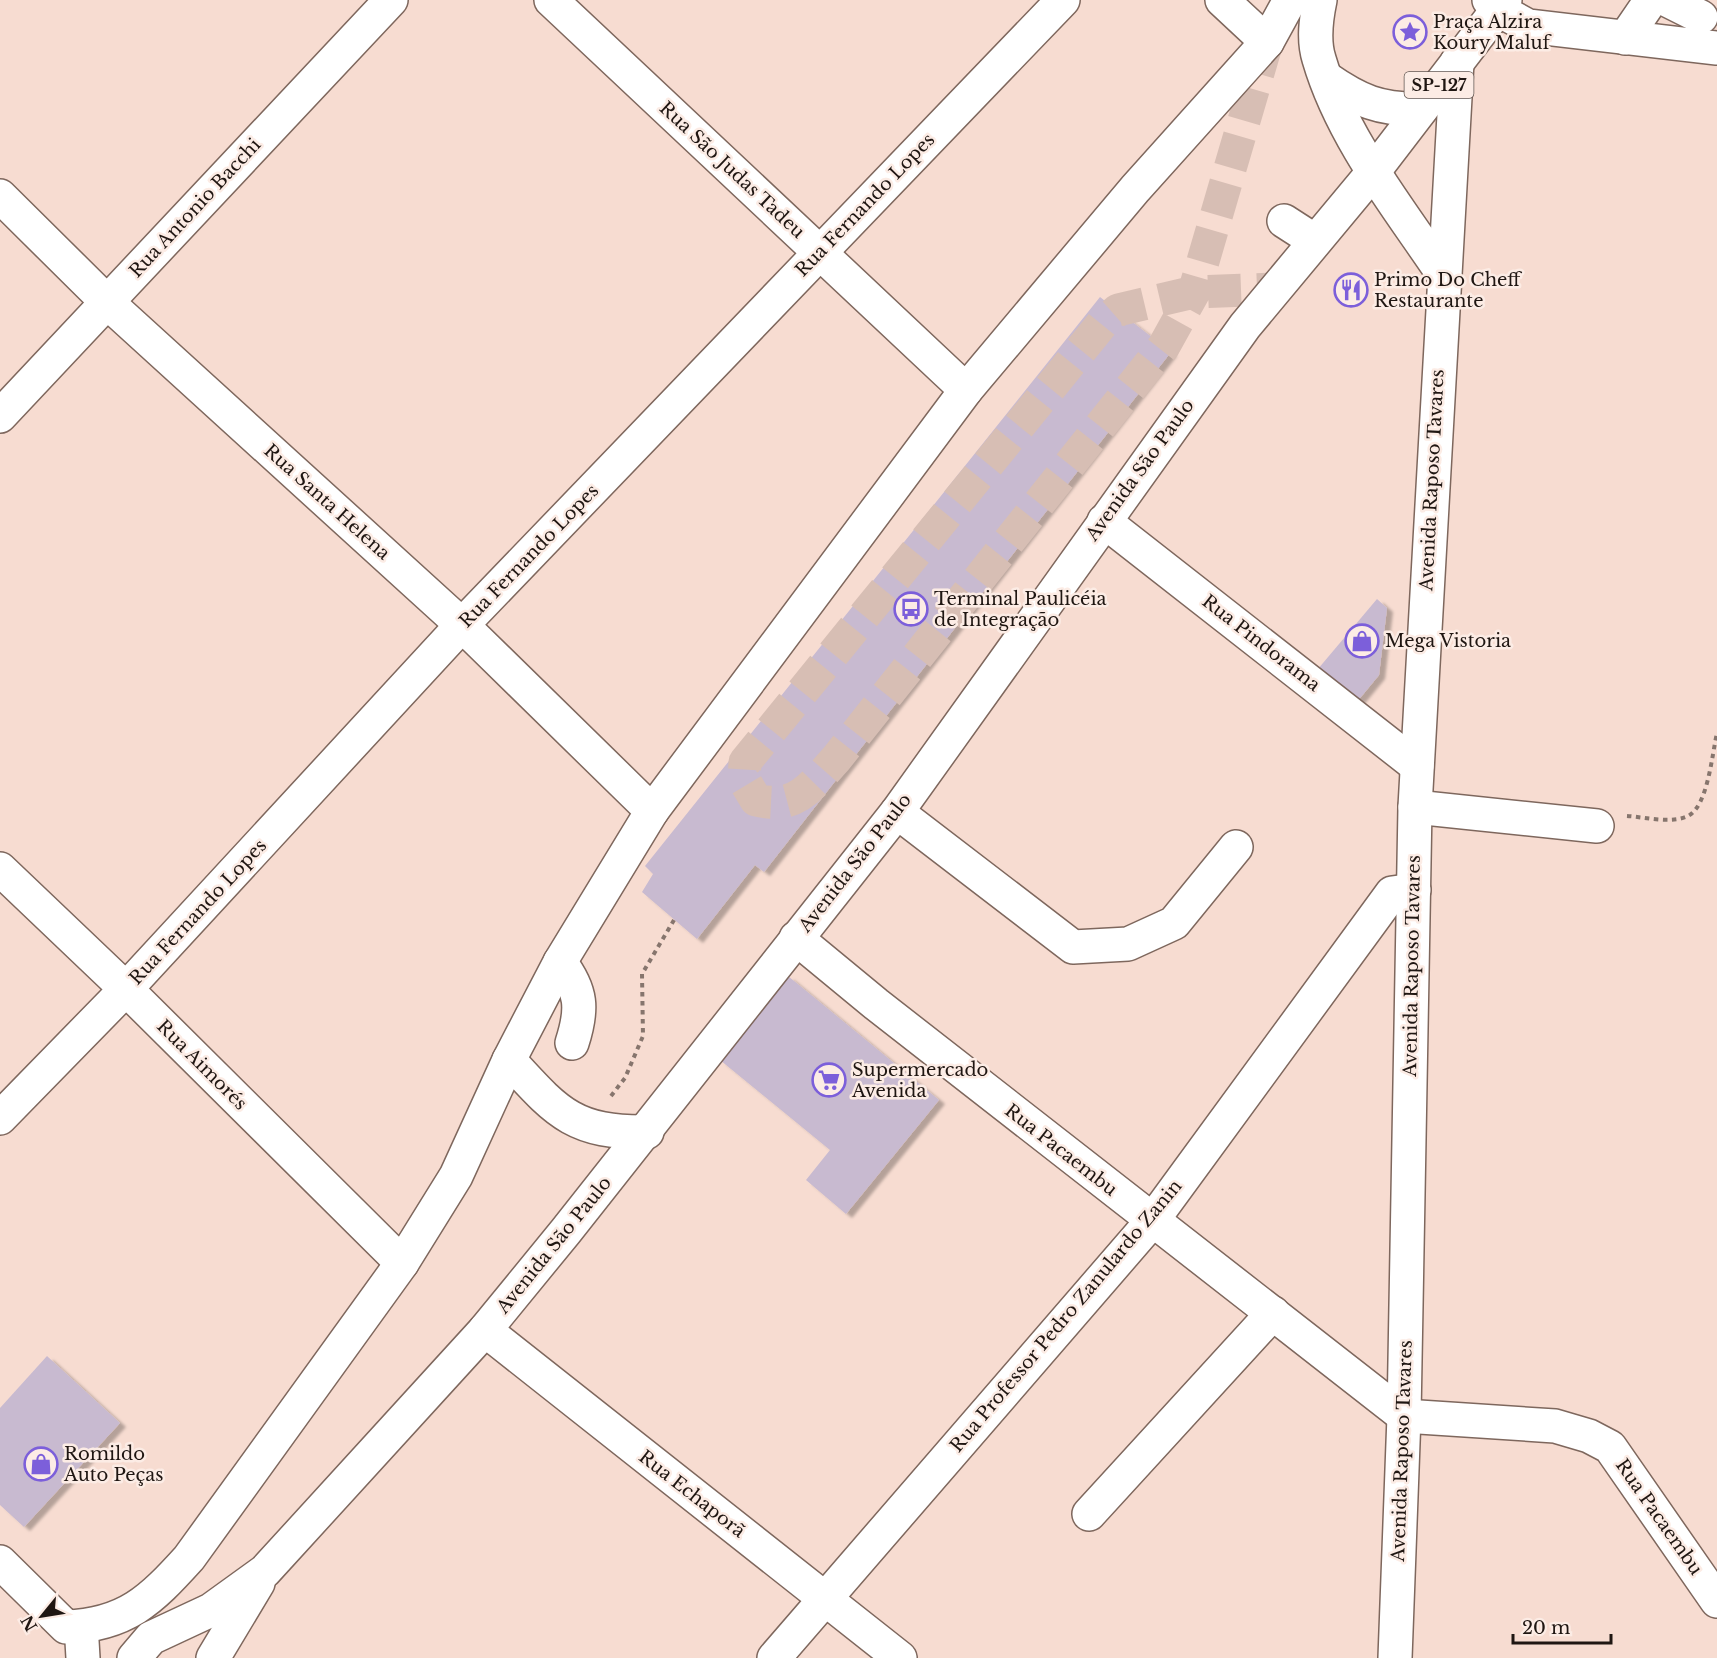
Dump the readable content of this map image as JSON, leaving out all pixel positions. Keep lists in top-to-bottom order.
{
  "streets": {
    "street": [
      "SP-127",
      "Rua São Judas Tadeu",
      "Rua Fernando Lopes",
      "Rua Antonio Bacchi",
      "Avenida São Paulo",
      "Avenida Raposo Tavares",
      "Rua Santa Helena",
      "Rua Pindorama",
      "Rua Aimorés",
      "Rua Pacaembu",
      "Rua Professor Pedro Zanulardo Zanin",
      "Rua Echaporã"
    ]
  },
  "crossings": [
    ["Rua São Judas Tadeu", "Rua Fernando Lopes"],
    ["Rua Fernando Lopes", "Rua Santa Helena"],
    ["Rua Fernando Lopes", "Rua Aimorés"],
    ["Rua Antonio Bacchi", "Rua Santa Helena"],
    ["Avenida São Paulo", "Avenida Raposo Tavares"],
    ["Avenida São Paulo", "Rua Pindorama"],
    ["Avenida São Paulo", "Rua Pacaembu"],
    ["Avenida São Paulo", "Rua Echaporã"],
    ["Avenida Raposo Tavares", "Rua Pindorama"],
    ["Avenida Raposo Tavares", "Rua Pacaembu"],
    ["Avenida Raposo Tavares", "Rua Professor Pedro Zanulardo Zanin"],
    ["Rua Pacaembu", "Rua Professor Pedro Zanulardo Zanin"],
    ["Rua Professor Pedro Zanulardo Zanin", "Rua Echaporã"]
  ],
  "places": {
    "place": ["Praça Alzira Koury Maluf"],
    "restaurant": ["Primo Do Cheff Restaurante"],
    "bus stop": ["Terminal Paulicéia de Integração"],
    "shop": ["Mega Vistoria", "Romildo Auto Peças"],
    "supermarket": ["Supermercado Avenida"]
  },
  "scale_bar": "20 m",
  "north": "bottom left"
}
